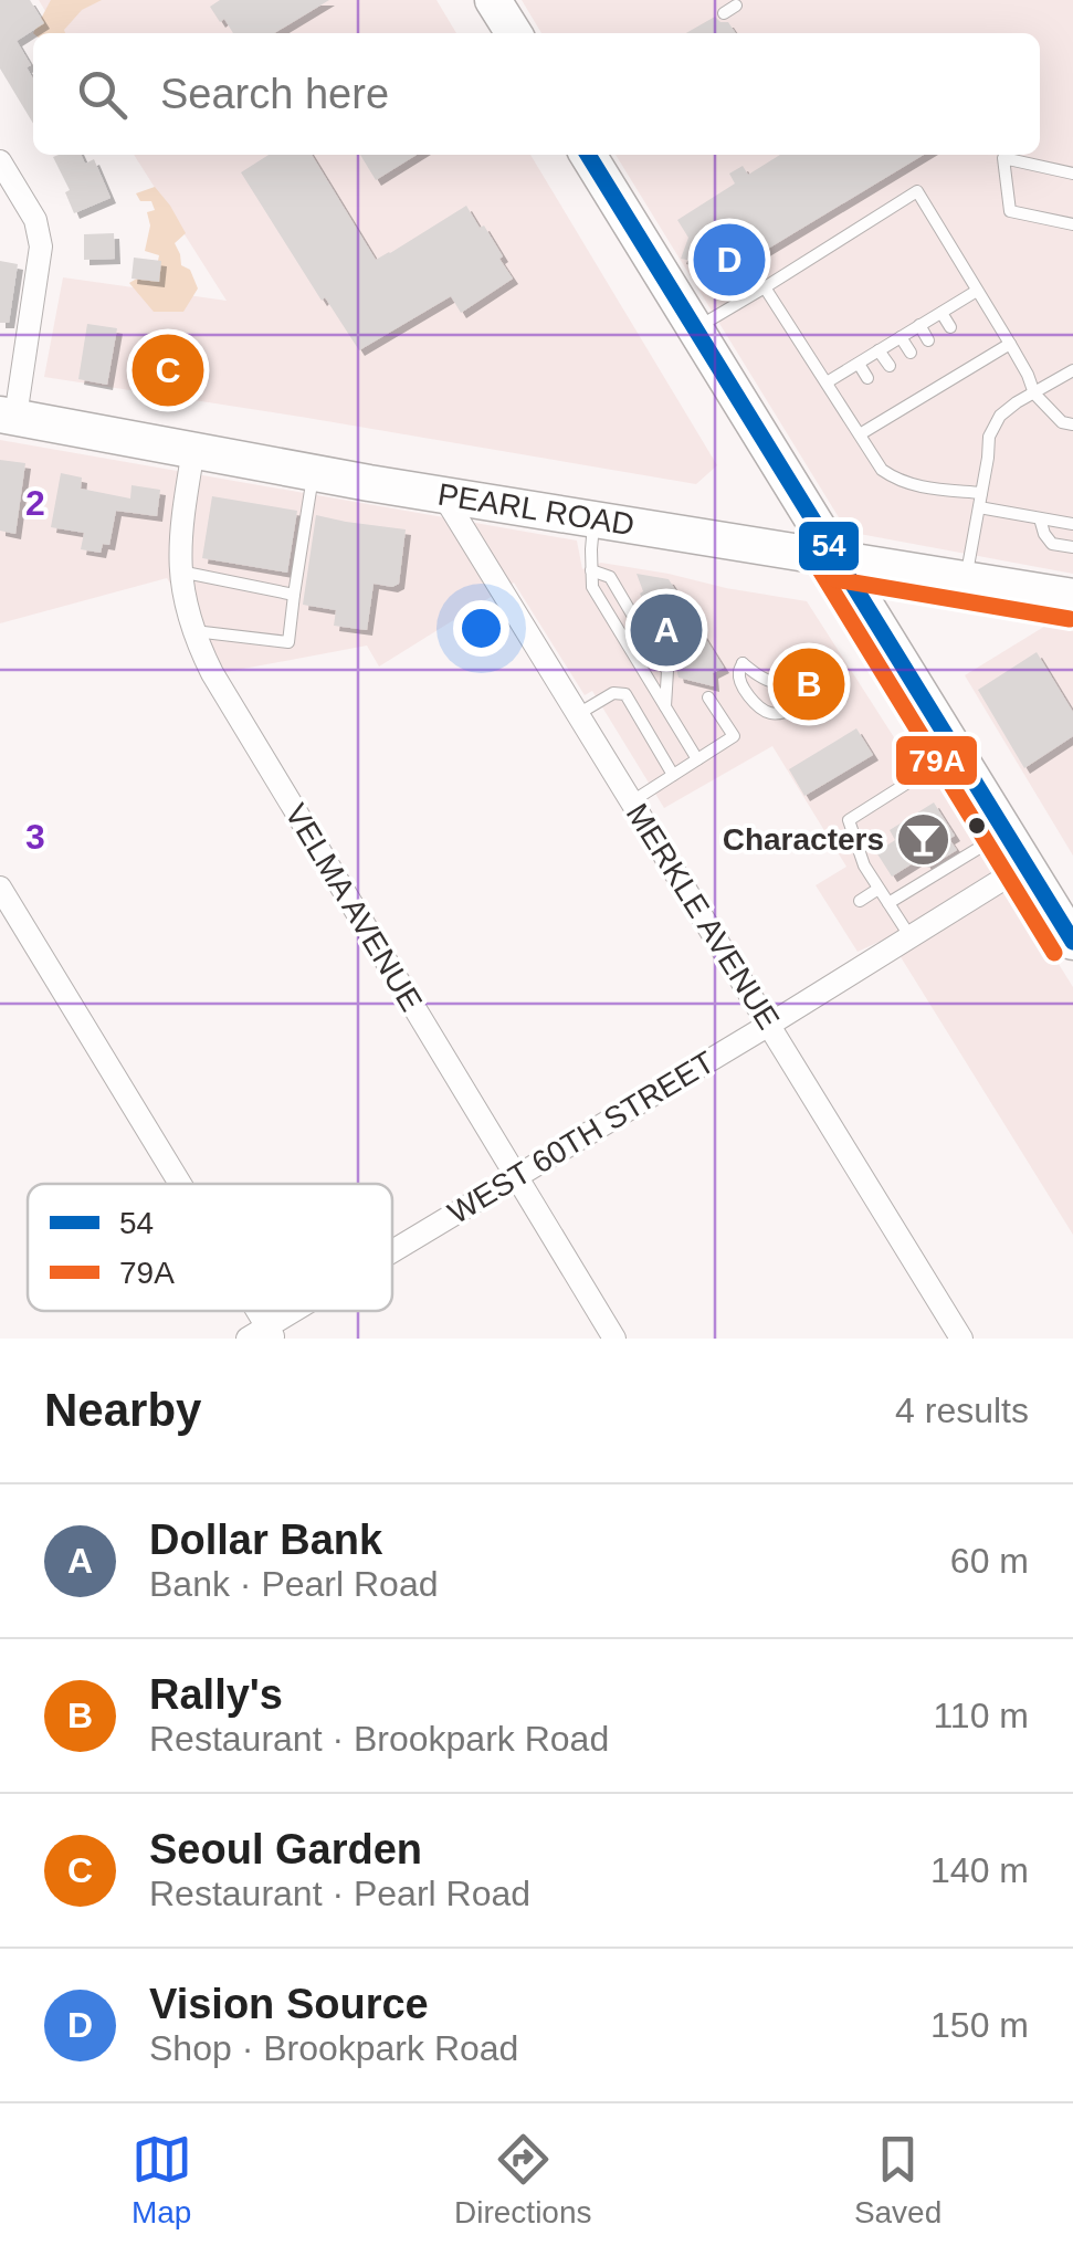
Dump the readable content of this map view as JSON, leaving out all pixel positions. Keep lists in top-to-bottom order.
{
  "streets": {
    "main road": ["PEARL ROAD"],
    "street": ["VELMA AVENUE", "MERKLE AVENUE", "WEST 60TH STREET"]
  },
  "crossings": [
    ["PEARL ROAD", "VELMA AVENUE"],
    ["PEARL ROAD", "MERKLE AVENUE"],
    ["VELMA AVENUE", "WEST 60TH STREET"],
    ["MERKLE AVENUE", "WEST 60TH STREET"]
  ],
  "places": {
    "bar": ["Characters"]
  },
  "lines": ["transit line 54", "transit line 79A"],
  "legend": ["54", "79A"],
  "page": {
    "search": "Search here",
    "pins": [
      "D",
      "C",
      "A",
      "B"
    ],
    "heading": ["Nearby", "4 results"],
    "list": [
      {
        "mark": "A",
        "name": "Dollar Bank",
        "note": "Bank · Pearl Road",
        "value": "60 m"
      },
      {
        "mark": "B",
        "name": "Rally's",
        "note": "Restaurant · Brookpark Road",
        "value": "110 m"
      },
      {
        "mark": "C",
        "name": "Seoul Garden",
        "note": "Restaurant · Pearl Road",
        "value": "140 m"
      },
      {
        "mark": "D",
        "name": "Vision Source",
        "note": "Shop · Brookpark Road",
        "value": "150 m"
      }
    ],
    "nav": ["Map", "Directions", "Saved"]
  },
  "grid": {
    "rows": ["2", "3"]
  }
}
